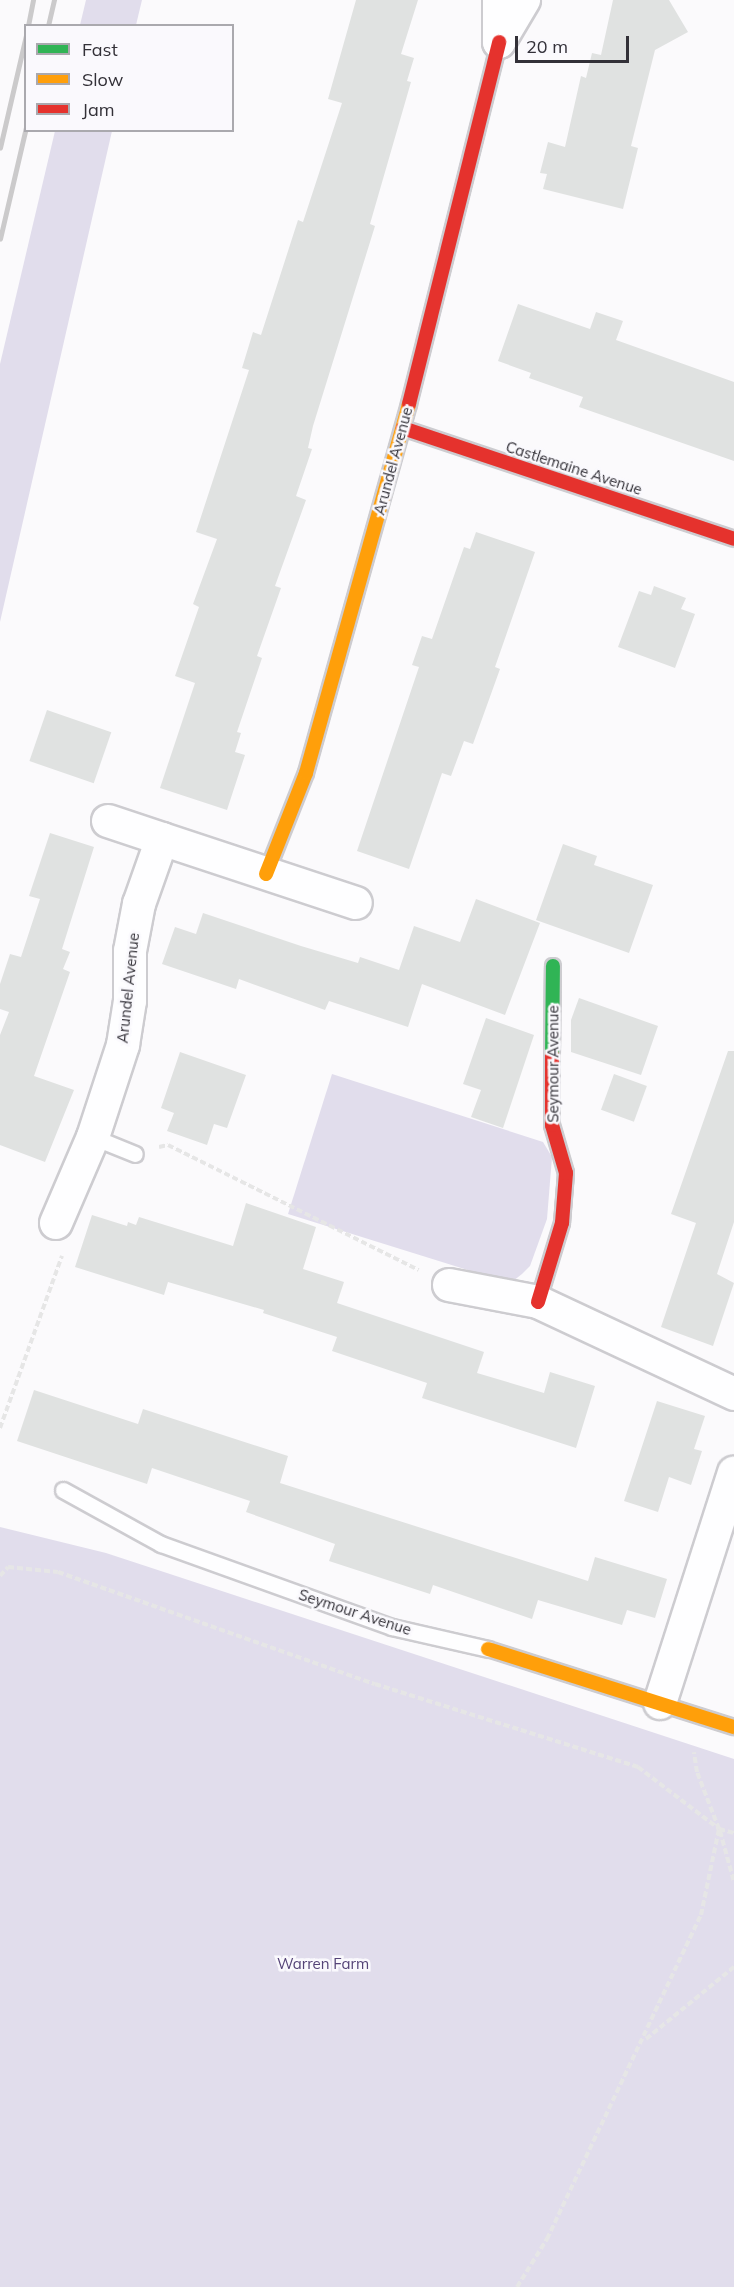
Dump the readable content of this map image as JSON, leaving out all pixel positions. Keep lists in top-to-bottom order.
{
  "streets": {
    "street": ["Arundel Avenue", "Castlemaine Avenue", "Seymour Avenue"]
  },
  "crossings": [
    ["Arundel Avenue", "Castlemaine Avenue"]
  ],
  "parks": ["Warren Farm"],
  "legend": ["Fast", "Slow", "Jam"],
  "scale_bar": "20 m"
}
